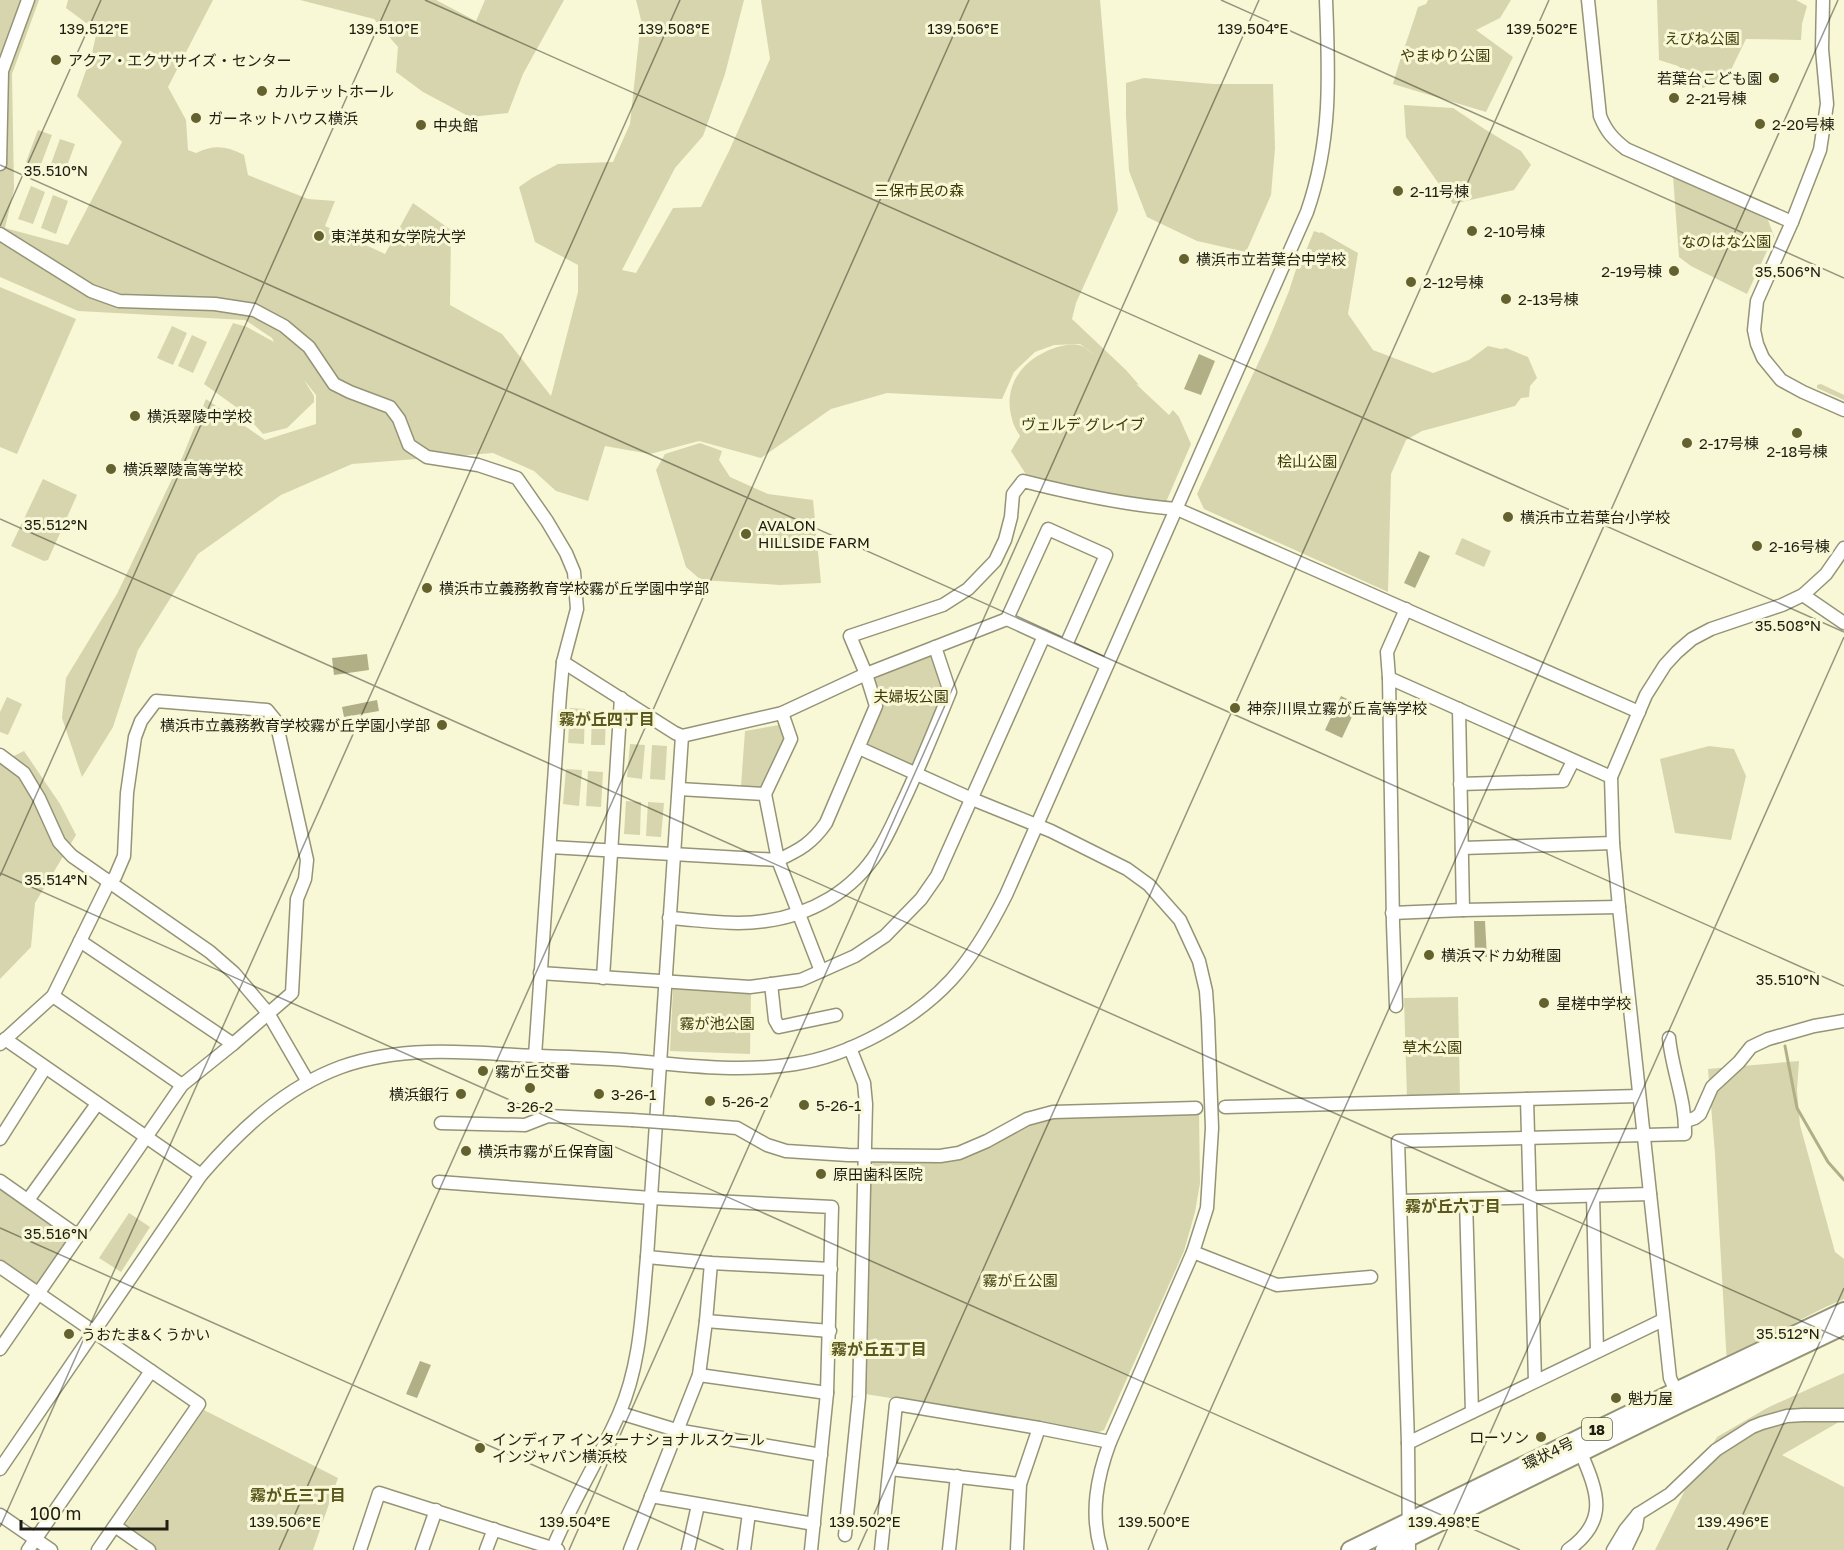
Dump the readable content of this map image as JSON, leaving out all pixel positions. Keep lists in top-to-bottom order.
{
  "streets": {
    "main road": ["18", "環状4号"]
  },
  "districts": [
    "霧が丘四丁目",
    "霧が丘六丁目",
    "霧が丘五丁目",
    "霧が丘三丁目"
  ],
  "parks": [
    "えびね公園",
    "やまゆり公園",
    "三保市民の森",
    "なのはな公園",
    "ヴェルデ グレイブ",
    "桧山公園",
    "夫婦坂公園",
    "霧が池公園",
    "草木公園",
    "霧が丘公園"
  ],
  "places": [
    "アクア・エクササイズ・センター",
    "若葉台こども園",
    "カルテットホール",
    "2-21号棟",
    "ガーネットハウス横浜",
    "2-20号棟",
    "中央館",
    "2-11号棟",
    "2-10号棟",
    "東洋英和女学院大学",
    "横浜市立若葉台中学校",
    "2-19号棟",
    "2-12号棟",
    "2-13号棟",
    "横浜翠陵中学校",
    "2-18号棟",
    "2-17号棟",
    "横浜翠陵高等学校",
    "横浜市立若葉台小学校",
    "AVALON HILLSIDE FARM",
    "2-16号棟",
    "横浜市立義務教育学校霧が丘学園中学部",
    "神奈川県立霧が丘高等学校",
    "横浜市立義務教育学校霧が丘学園小学部",
    "横浜マドカ幼稚園",
    "星槎中学校",
    "霧が丘交番",
    "3-26-2",
    "横浜銀行",
    "3-26-1",
    "5-26-2",
    "5-26-1",
    "横浜市霧が丘保育園",
    "原田歯科医院",
    "うおたま&くうかい",
    "魁力屋",
    "ローソン",
    "インディア インターナショナルスクール インジャパン横浜校"
  ],
  "scale_bar": "100 m",
  "coordinates": [
    "139.512°E",
    "139.510°E",
    "139.508°E",
    "139.506°E",
    "139.504°E",
    "139.502°E",
    "35.510°N",
    "35.506°N",
    "35.512°N",
    "35.508°N",
    "35.514°N",
    "35.516°N",
    "139.500°E",
    "139.498°E",
    "139.496°E"
  ]
}
